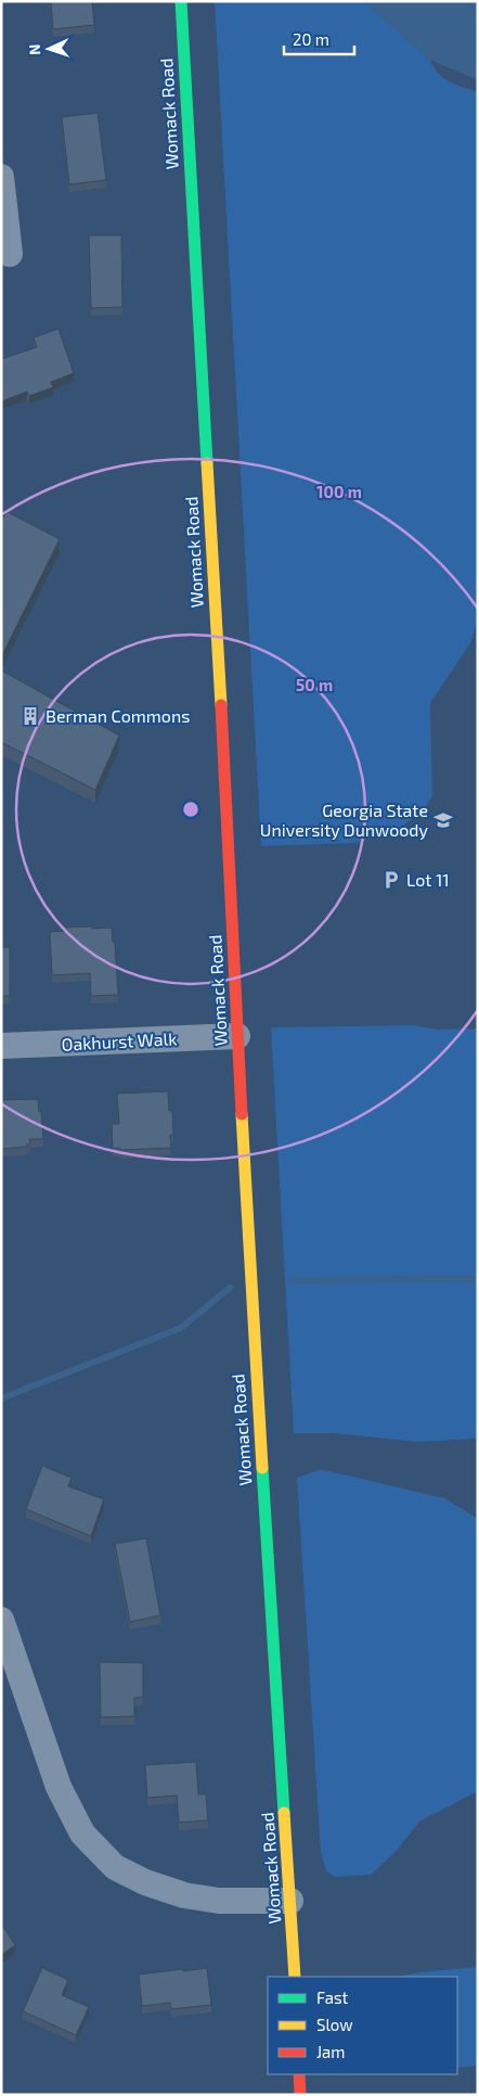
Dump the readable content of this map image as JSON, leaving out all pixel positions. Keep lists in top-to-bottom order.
{
  "streets": {
    "street": ["Womack Road", "Oakhurst Walk"]
  },
  "crossings": [
    ["Womack Road", "Oakhurst Walk"]
  ],
  "places": {
    "building": ["Berman Commons"],
    "school or university": ["Georgia State University Dunwoody"],
    "parking": ["Lot 11"]
  },
  "legend": ["Fast", "Slow", "Jam"],
  "scale_bar": "20 m",
  "north": "left",
  "rings": ["100 m", "50 m"]
}
